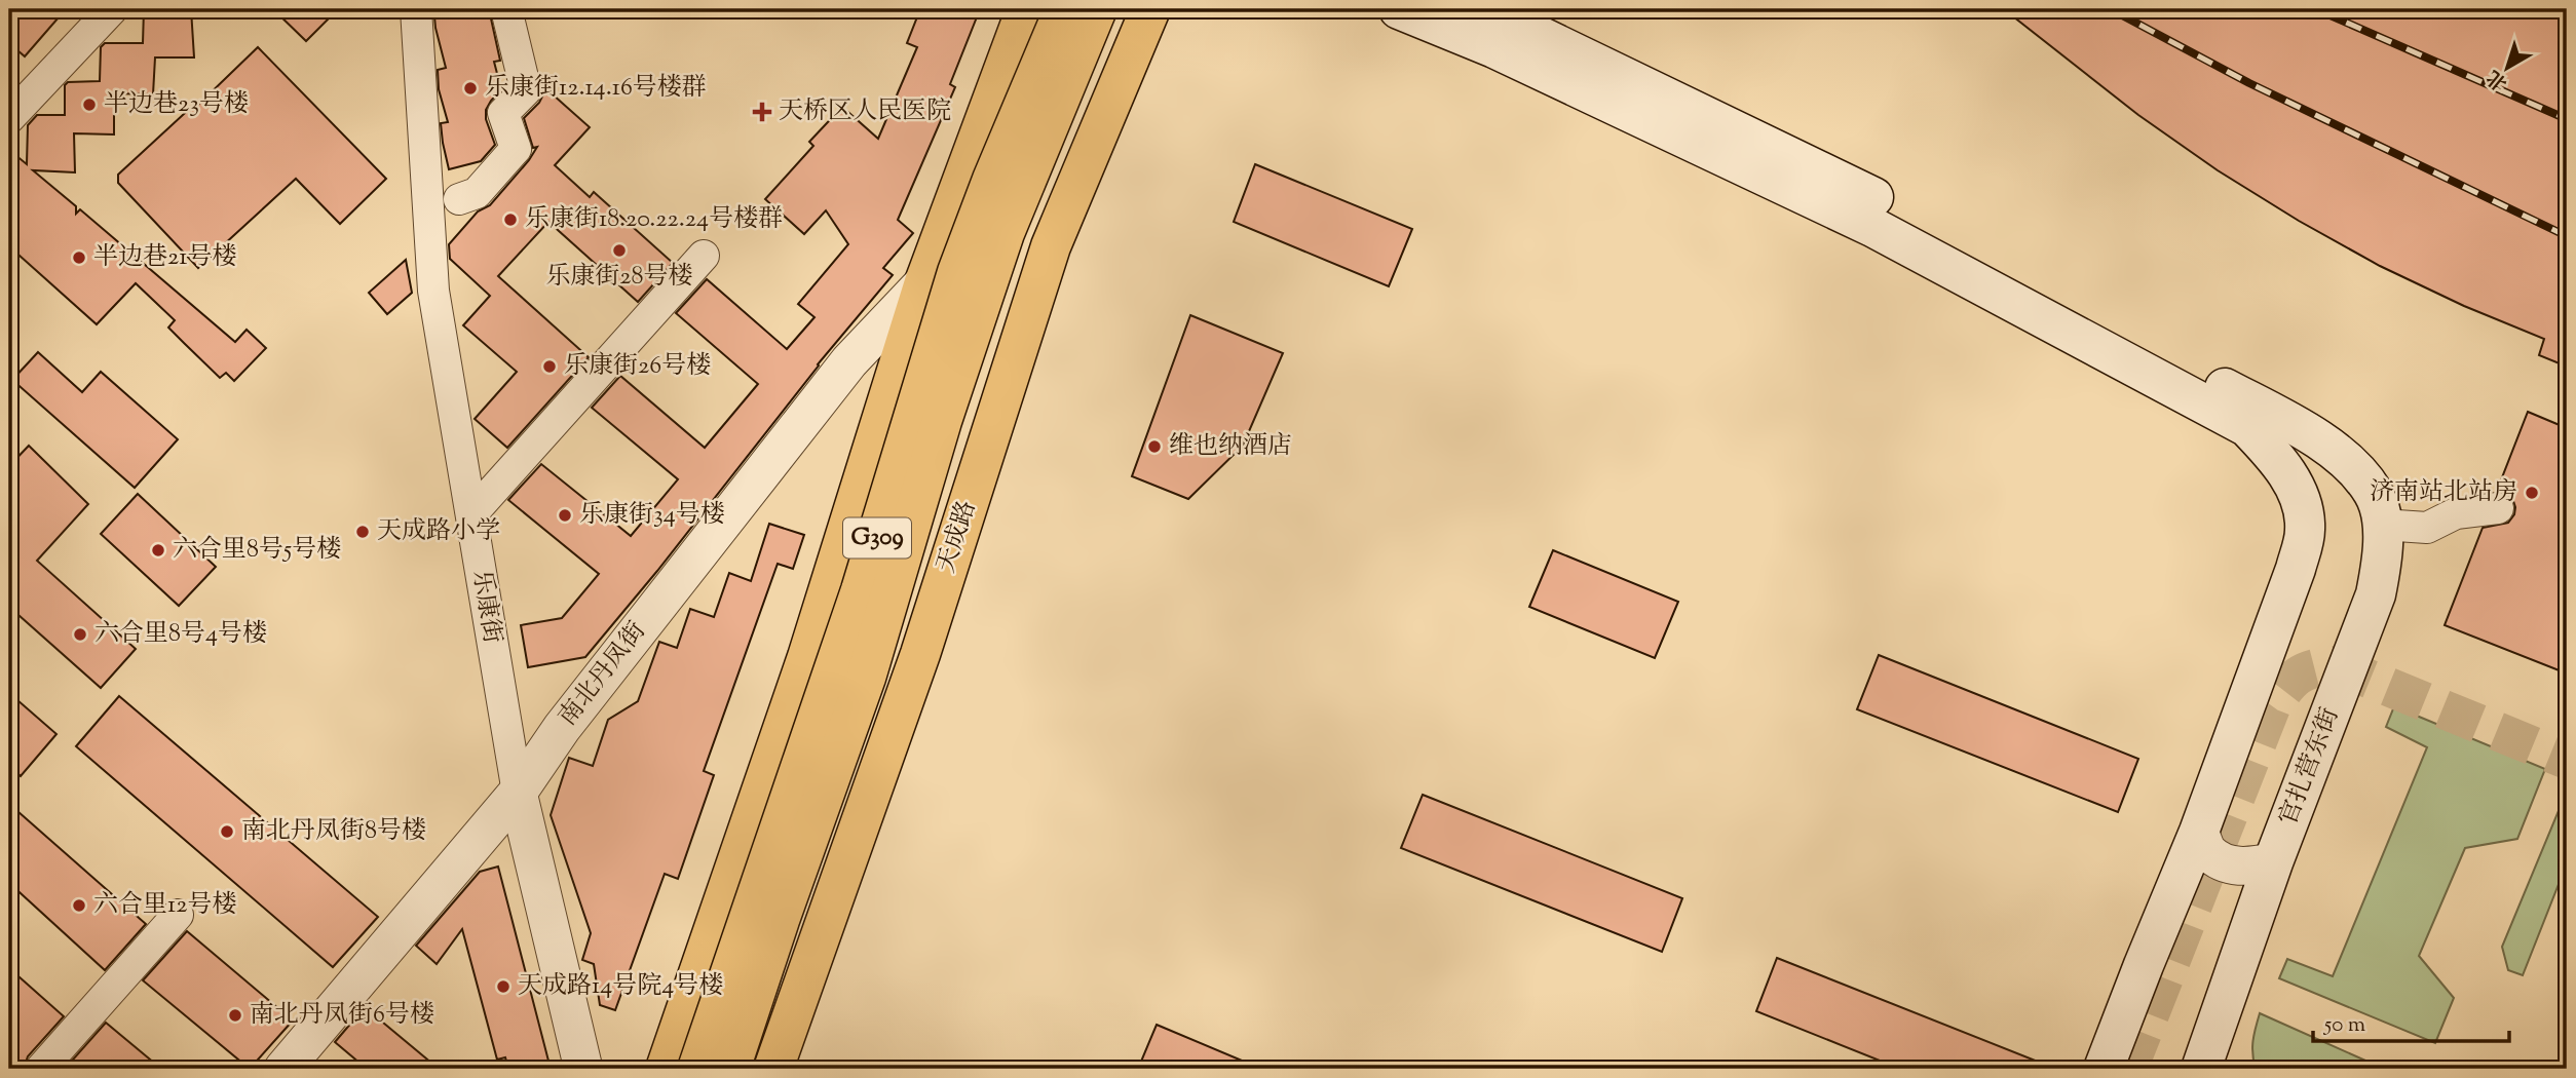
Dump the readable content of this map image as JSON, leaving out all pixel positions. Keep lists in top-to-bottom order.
{
  "streets": {
    "main road": ["天成路", "G309", "官扎营东街"],
    "street": ["乐康街", "南北丹凤街"]
  },
  "crossings": [
    ["乐康街", "南北丹凤街"]
  ],
  "places": {
    "other": [
      "乐康街12.14.16号楼群",
      "半边巷23号楼",
      "乐康街18.20.22.24号楼群",
      "乐康街28号楼",
      "半边巷21号楼",
      "乐康街26号楼",
      "维也纳酒店",
      "济南站北站房",
      "乐康街34号楼",
      "天成路小学",
      "六合里8号5号楼",
      "六合里8号4号楼",
      "南北丹凤街8号楼",
      "六合里12号楼",
      "天成路14号院4号楼",
      "南北丹凤街6号楼"
    ],
    "health": ["天桥区人民医院"]
  },
  "scale_bar": "50 m",
  "north": "bottom left"
}
